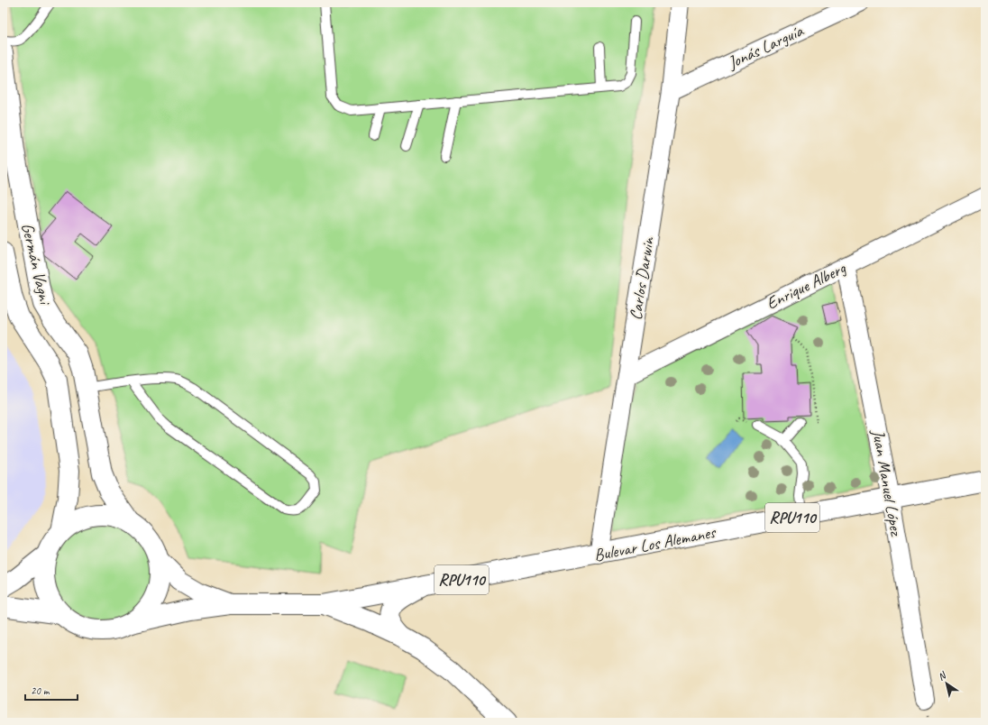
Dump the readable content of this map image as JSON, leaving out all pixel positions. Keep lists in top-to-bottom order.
{
  "streets": {
    "main road": ["Germán Vagni", "RPU110", "Bulevar Los Alemanes"],
    "street": [
      "Jonás Larguía",
      "Carlos Darwin",
      "Enrique Alberg",
      "Juan Manuel López"
    ]
  },
  "crossings": [
    ["Jonás Larguía", "Carlos Darwin"],
    ["Carlos Darwin", "Enrique Alberg"],
    ["Carlos Darwin", "Bulevar Los Alemanes"],
    ["Enrique Alberg", "Juan Manuel López"],
    ["Juan Manuel López", "Bulevar Los Alemanes"]
  ],
  "scale_bar": "20 m",
  "north": "top left"
}
